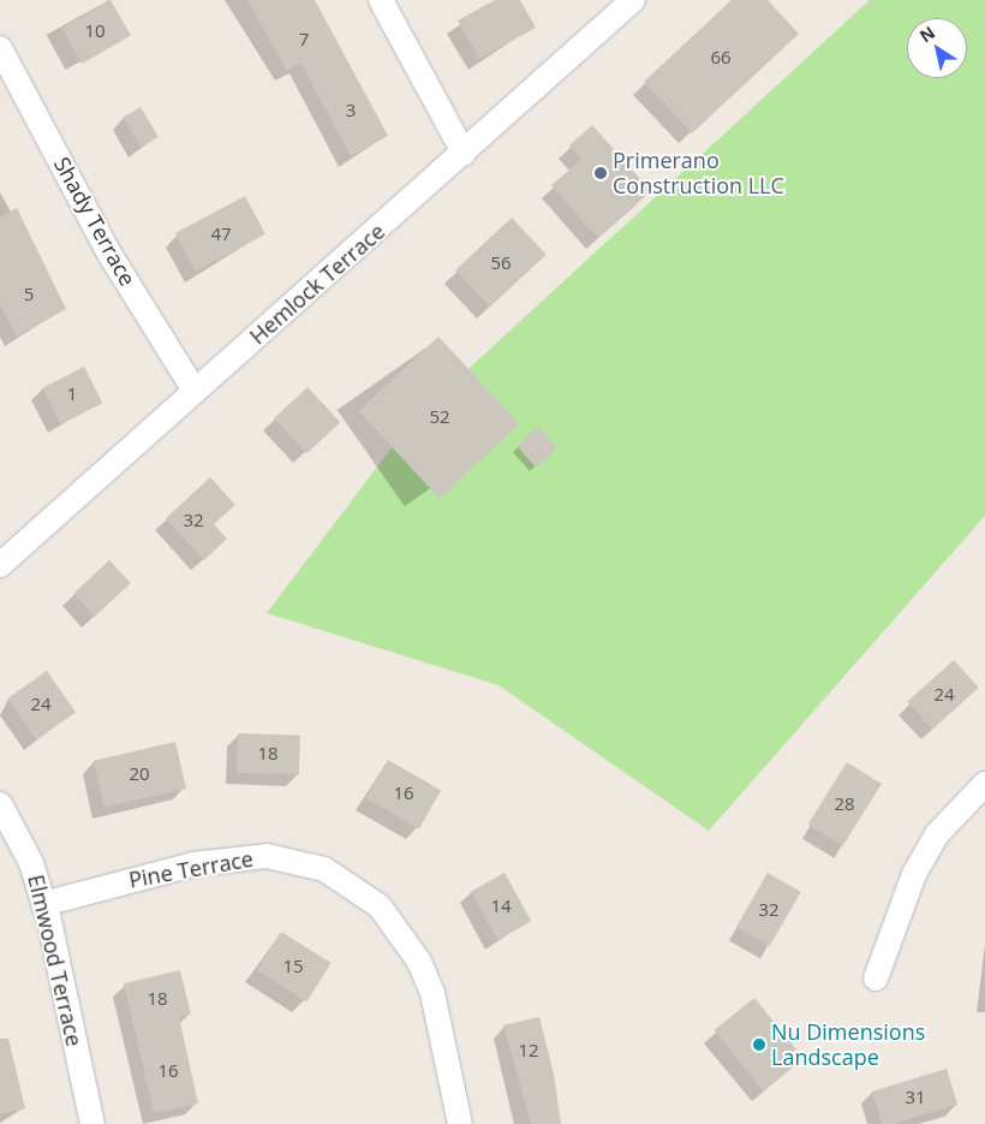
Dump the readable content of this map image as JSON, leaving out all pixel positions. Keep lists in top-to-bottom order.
{
  "streets": {
    "street": [
      "Shady Terrace",
      "Hemlock Terrace",
      "Pine Terrace",
      "Elmwood Terrace"
    ]
  },
  "crossings": [
    ["Shady Terrace", "Hemlock Terrace"],
    ["Pine Terrace", "Elmwood Terrace"]
  ],
  "places": ["Primerano Construction LLC", "Nu Dimensions Landscape"],
  "house_numbers": [
    "10",
    "7",
    "66",
    "3",
    "47",
    "56",
    "5",
    "1",
    "52",
    "32",
    "24",
    "24",
    "18",
    "20",
    "16",
    "28",
    "14",
    "32",
    "15",
    "18",
    "12",
    "16",
    "31"
  ],
  "north": "top left"
}
